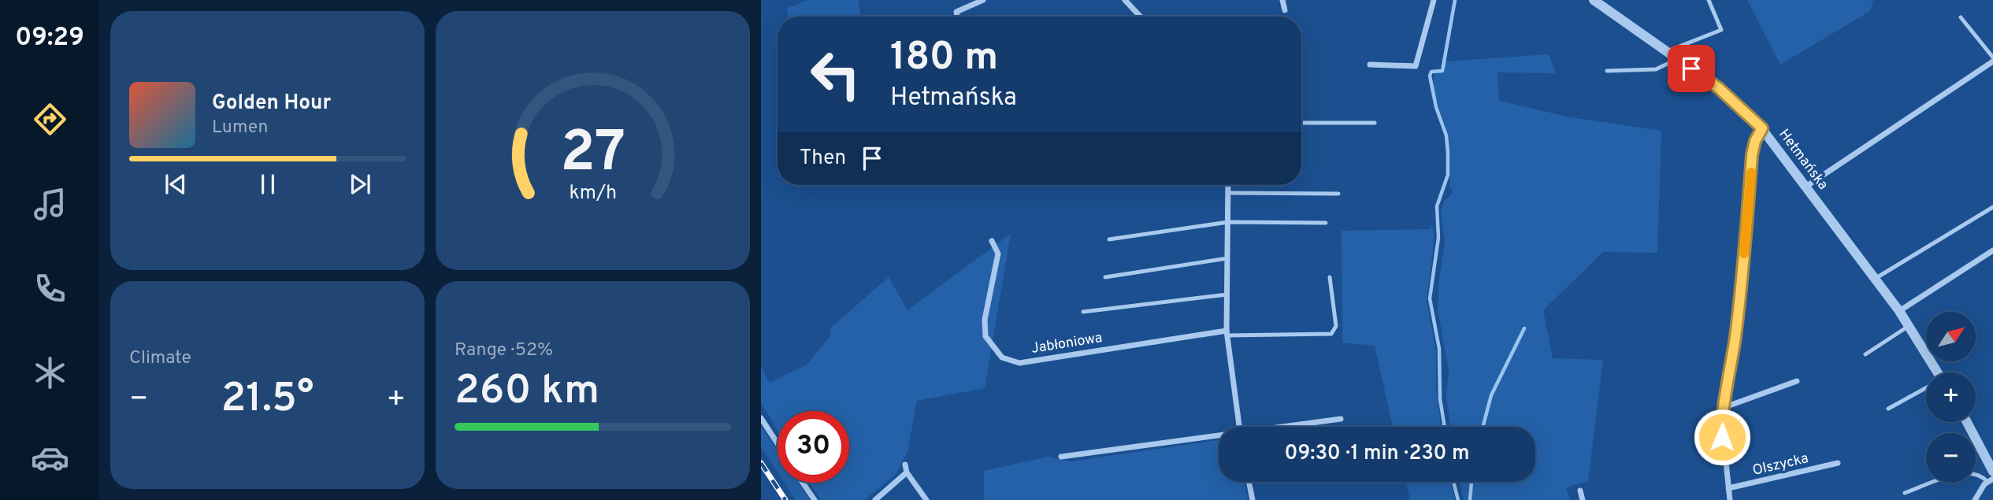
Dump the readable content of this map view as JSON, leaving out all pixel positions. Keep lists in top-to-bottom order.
{
  "streets": {
    "street": ["Hetmańska", "Jabłoniowa", "Olszycka"]
  },
  "north": "top right",
  "page": {
    "tabs": "09:29",
    "turn": ["180 m", "Hetmańska"],
    "song": ["Golden Hour", "Lumen"],
    "then": "Then",
    "tile": [
      "Climate",
      ["Range · 52%", "260 km"]
    ],
    "map_buttons": ["+", "−"],
    "heat": ["−", "21.5°", "+"],
    "limit": "30",
    "trip": "09:30 · 1 min · 230 m",
    "gauge": ["27", "km/h"]
  }
}
